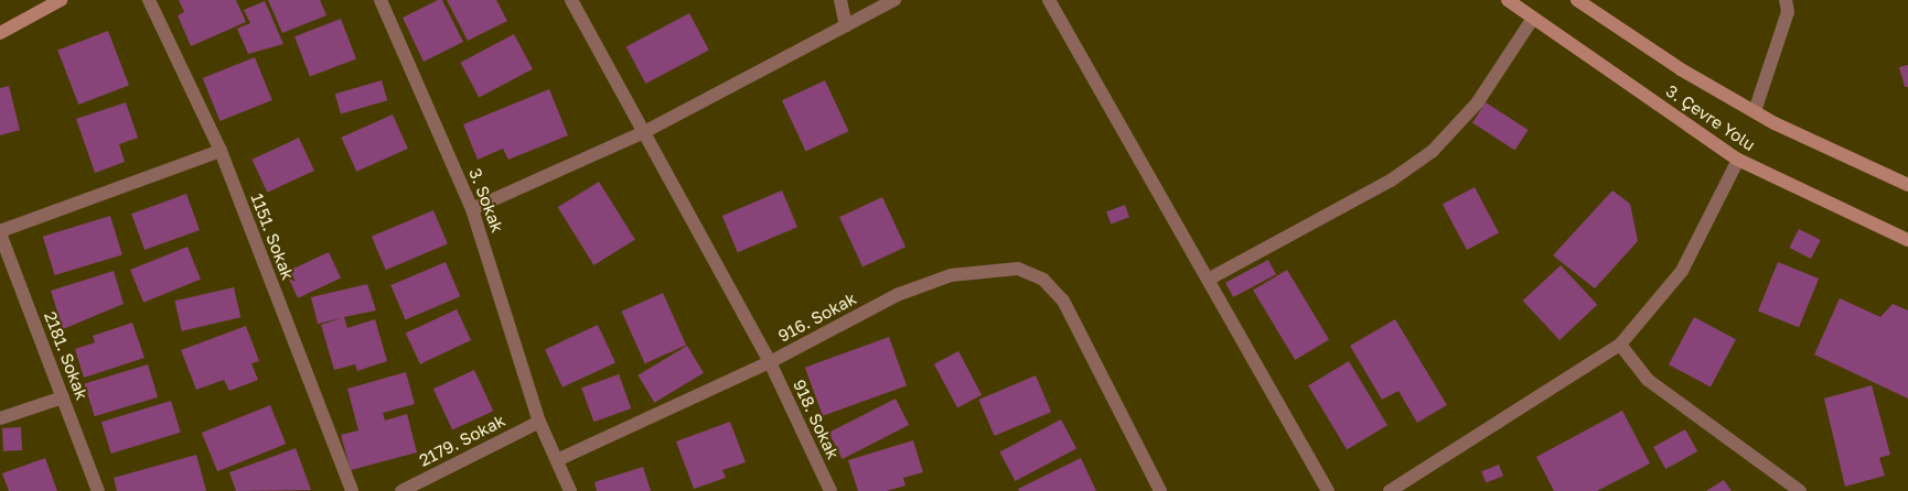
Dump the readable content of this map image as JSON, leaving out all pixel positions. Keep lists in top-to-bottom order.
{
  "streets": {
    "main road": ["3. Çevre Yolu"],
    "street": [
      "3. Sokak",
      "1151. Sokak",
      "916. Sokak",
      "2181. Sokak",
      "918. Sokak",
      "2179. Sokak"
    ]
  },
  "crossings": [
    ["3. Sokak", "2179. Sokak"],
    ["916. Sokak", "918. Sokak"]
  ]
}
